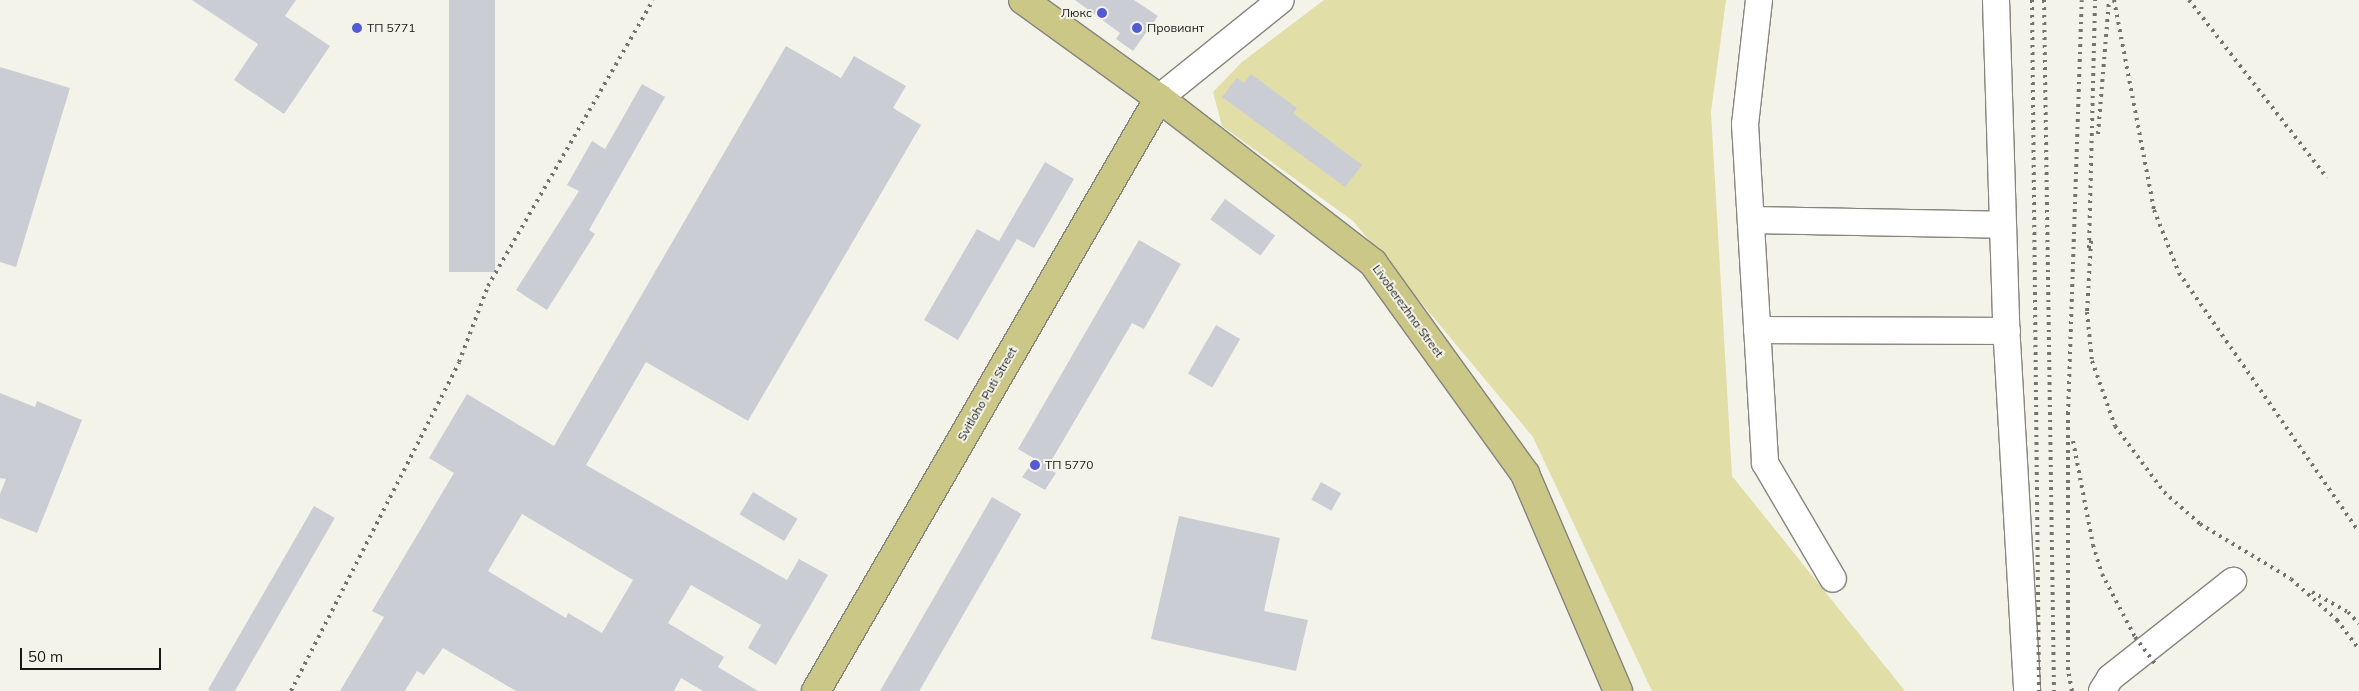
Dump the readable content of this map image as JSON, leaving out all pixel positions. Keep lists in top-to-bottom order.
{
  "streets": {
    "main road": ["Livoberezhna Street", "Svitloho Puti Street"]
  },
  "crossings": [
    ["Livoberezhna Street", "Svitloho Puti Street"]
  ],
  "places": [
    "Люкс",
    "ТП 5771",
    "Провиант",
    "ТП 5770"
  ],
  "scale_bar": "50 m"
}
